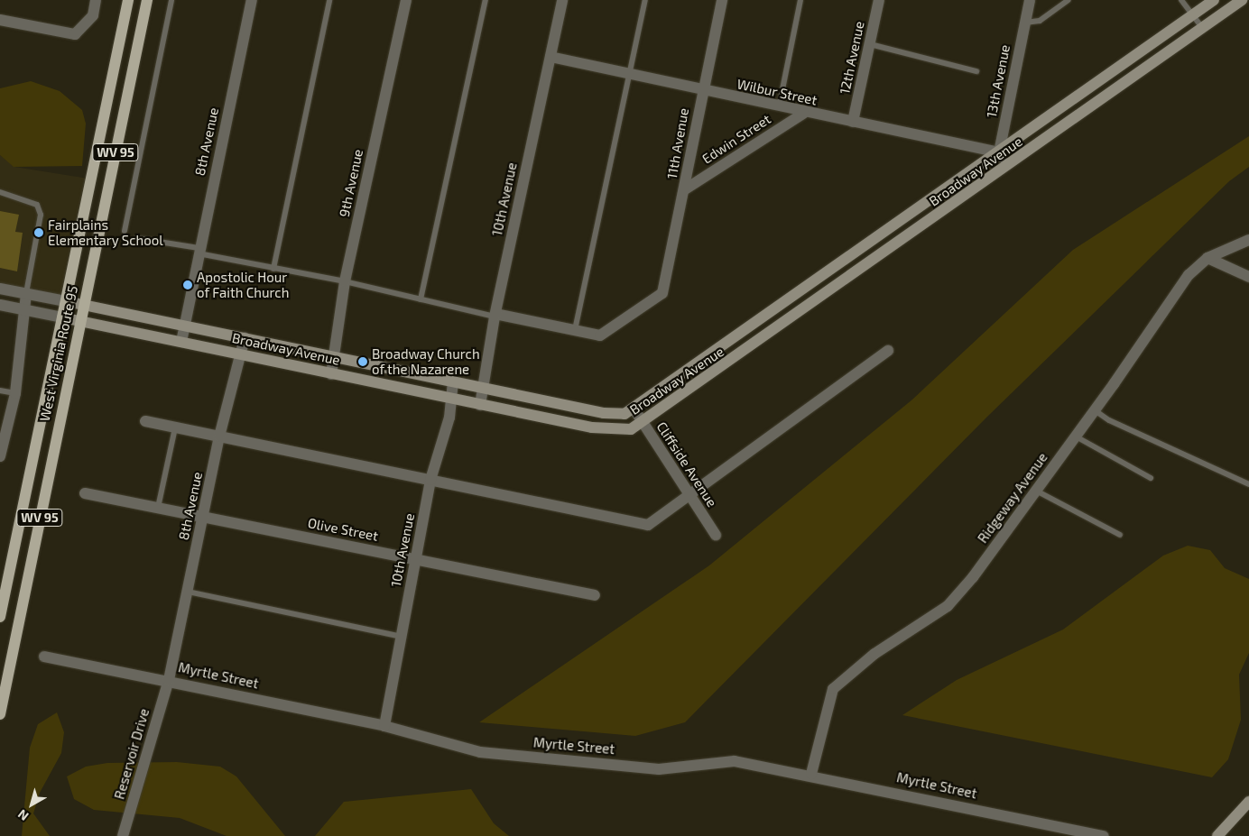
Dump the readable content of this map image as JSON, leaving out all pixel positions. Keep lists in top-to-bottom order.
{
  "streets": {
    "main road": ["WV 95", "Broadway Avenue", "West Virginia Route 95"],
    "street": [
      "12th Avenue",
      "13th Avenue",
      "Wilbur Street",
      "Edwin Street",
      "8th Avenue",
      "11th Avenue",
      "9th Avenue",
      "10th Avenue",
      "Cliffside Avenue",
      "Ridgeway Avenue",
      "Olive Street",
      "Myrtle Street",
      "Reservoir Drive"
    ]
  },
  "crossings": [
    ["12th Avenue", "Wilbur Street"],
    ["13th Avenue", "Wilbur Street"],
    ["13th Avenue", "Broadway Avenue"],
    ["Wilbur Street", "Edwin Street"],
    ["Wilbur Street", "11th Avenue"],
    ["Wilbur Street", "Broadway Avenue"],
    ["Wilbur Street", "10th Avenue"],
    ["Edwin Street", "11th Avenue"],
    ["8th Avenue", "Broadway Avenue"],
    ["8th Avenue", "Olive Street"],
    ["8th Avenue", "Myrtle Street"],
    ["8th Avenue", "Reservoir Drive"],
    ["Broadway Avenue", "9th Avenue"],
    ["Broadway Avenue", "10th Avenue"],
    ["Broadway Avenue", "West Virginia Route 95"],
    ["Broadway Avenue", "Cliffside Avenue"],
    ["10th Avenue", "Olive Street"],
    ["10th Avenue", "Myrtle Street"],
    ["Ridgeway Avenue", "Myrtle Street"],
    ["Myrtle Street", "Reservoir Drive"]
  ],
  "places": ["Fairplains Elementary School", "Apostolic Hour of Faith Church", "Broadway Church of the Nazarene"],
  "north": "bottom left"
}
